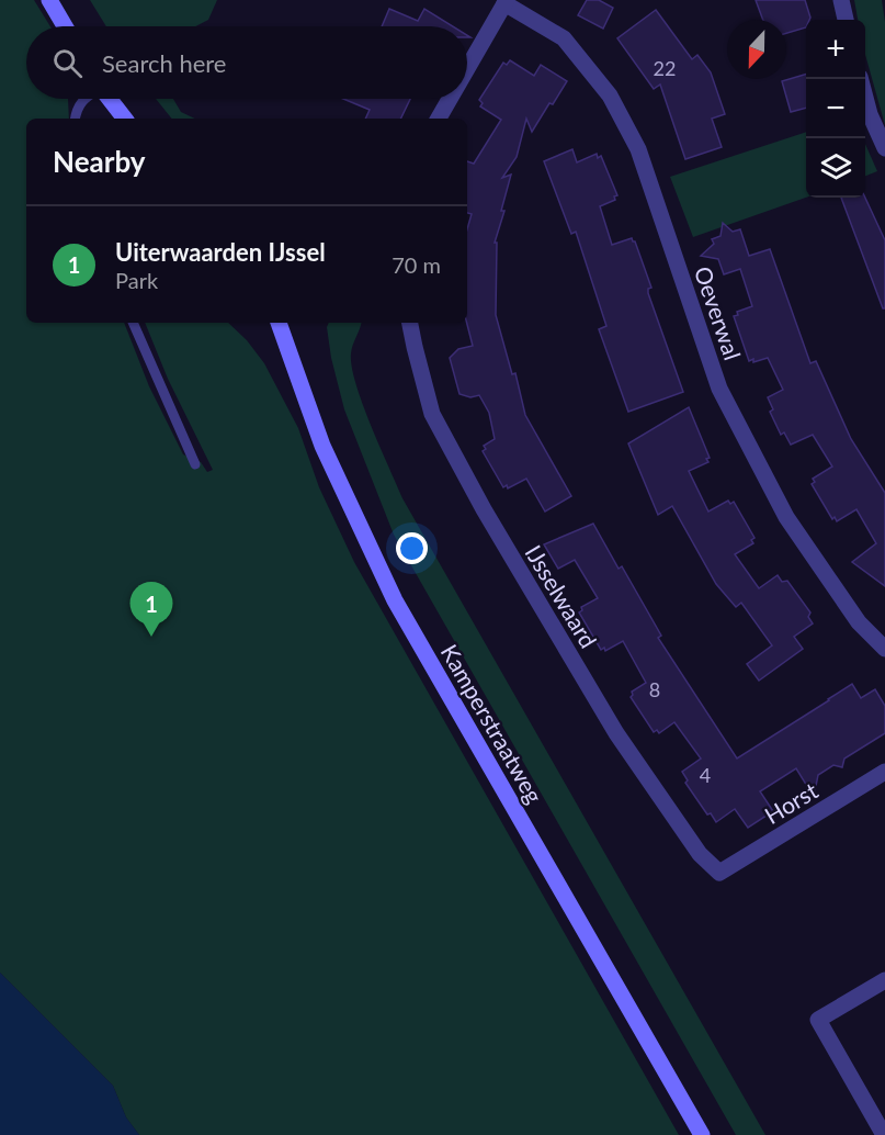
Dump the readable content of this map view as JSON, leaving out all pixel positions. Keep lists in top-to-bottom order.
{
  "streets": {
    "main road": ["Kamperstraatweg"],
    "street": ["Oeverwal", "IJsselwaard", "Horst"]
  },
  "crossings": [
    ["IJsselwaard", "Horst"]
  ],
  "house_numbers": ["22", "8", "4"],
  "north": "bottom",
  "page": {
    "map_buttons": ["+", "−"],
    "search": "Search here",
    "heading": "Nearby",
    "list": [
      {
        "mark": "1",
        "name": "Uiterwaarden IJssel",
        "note": "Park",
        "value": "70 m"
      }
    ],
    "pins": "1"
  }
}
